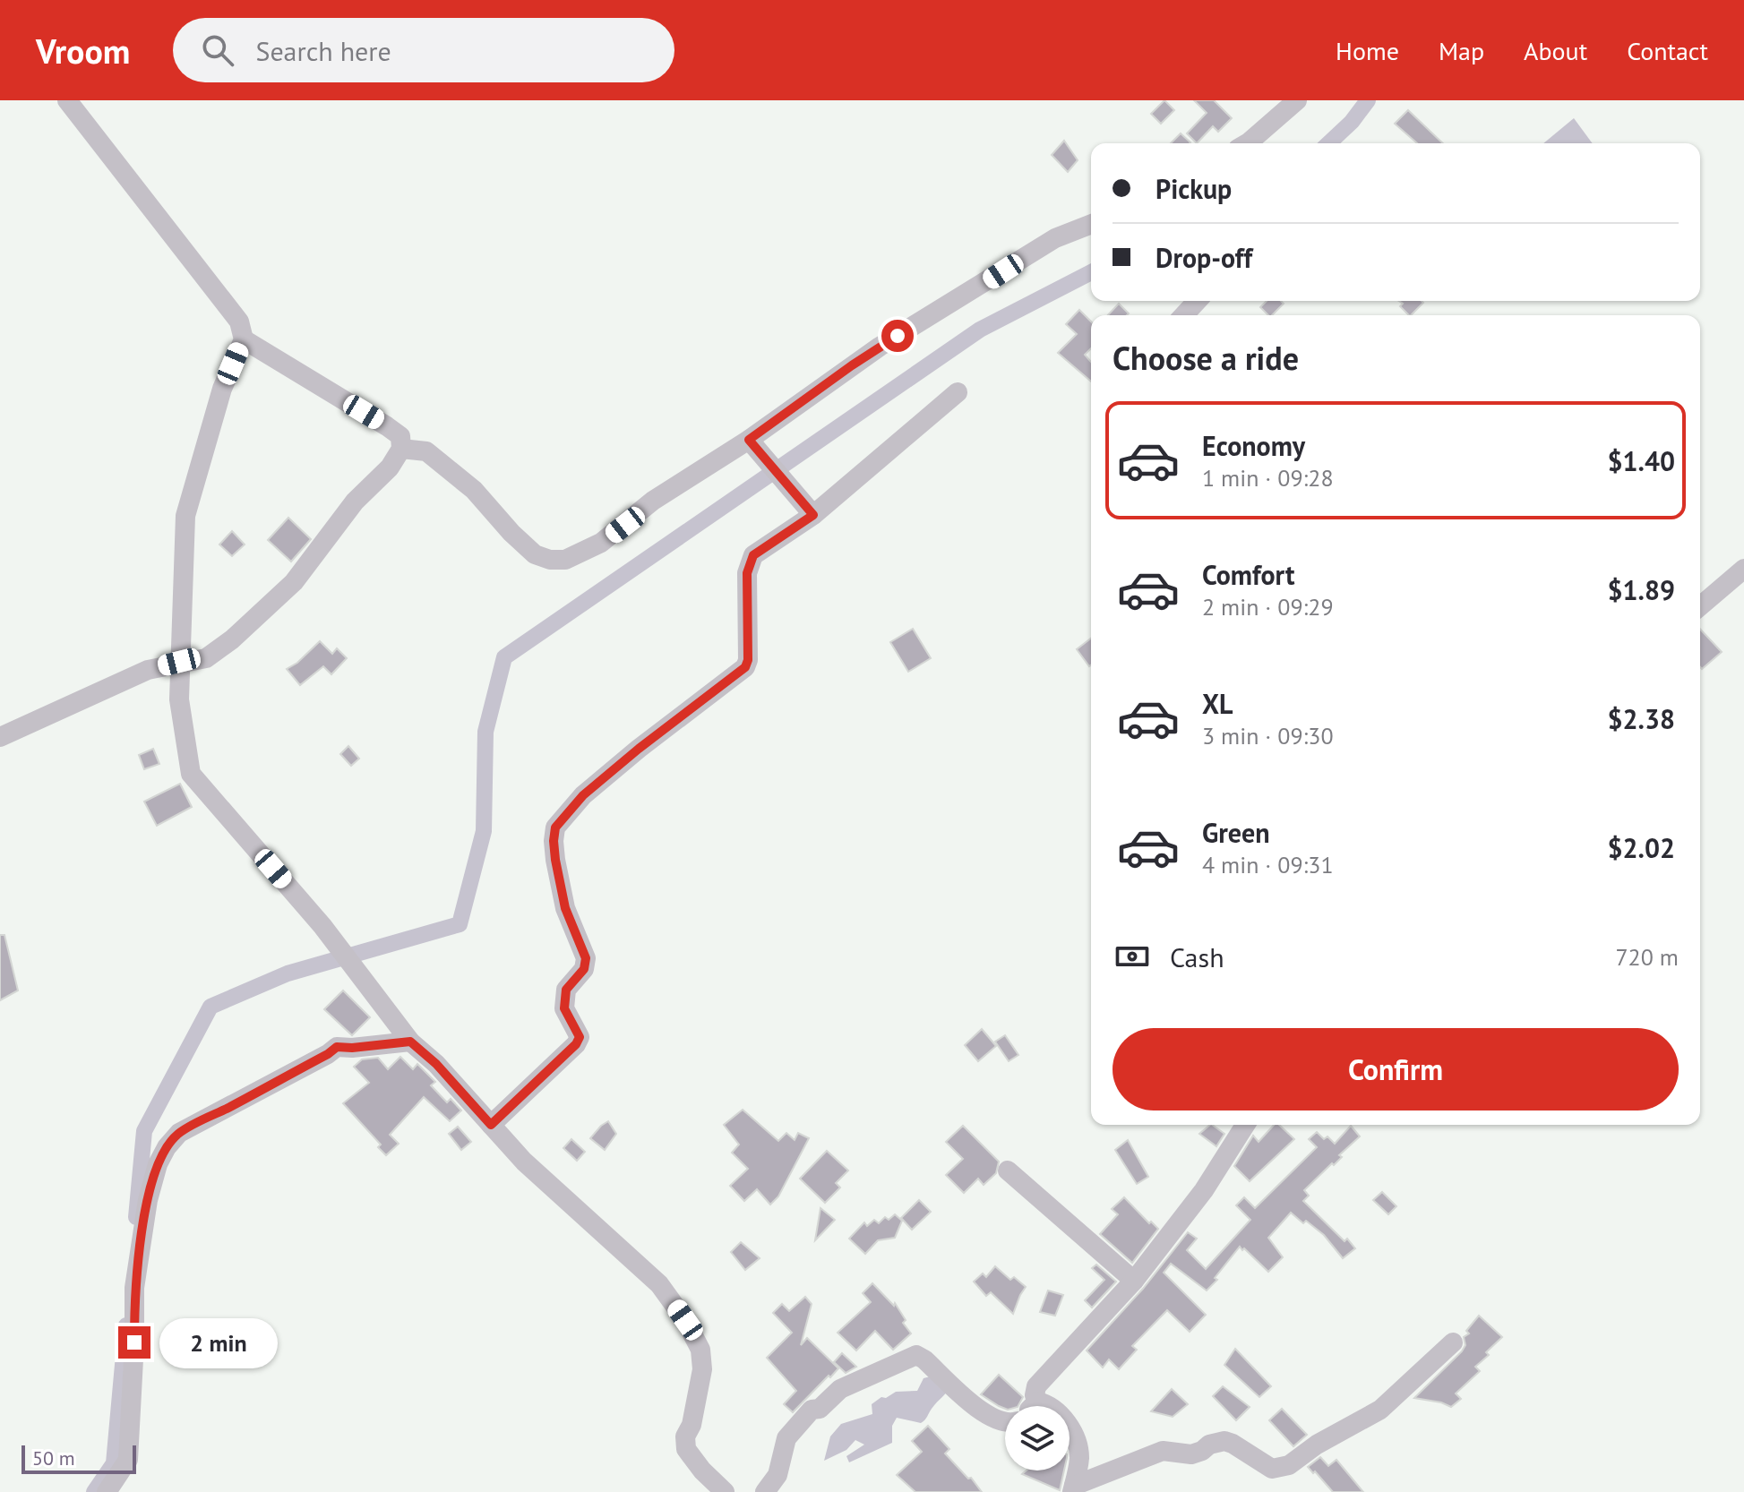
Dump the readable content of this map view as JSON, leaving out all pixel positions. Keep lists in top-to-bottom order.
{
  "scale_bar": "50 m",
  "page": {
    "header": "Vroom",
    "search": "Search here",
    "nav": [
      "Home",
      "Map",
      "About",
      "Contact"
    ],
    "banner": ["Pickup", "Drop-off"],
    "heading": "Choose a ride",
    "list": [
      {
        "name": "Economy",
        "note": "1 min · 09:28",
        "value": "$1.40"
      },
      {
        "name": "Comfort",
        "note": "2 min · 09:29",
        "value": "$1.89"
      },
      {
        "name": "XL",
        "note": "3 min · 09:30",
        "value": "$2.38"
      },
      {
        "name": "Green",
        "note": "4 min · 09:31",
        "value": "$2.02"
      }
    ],
    "pay": ["Cash", "720 m"],
    "buttons": "Confirm",
    "bubble": "2 min",
    "scale": "50 m"
  }
}
